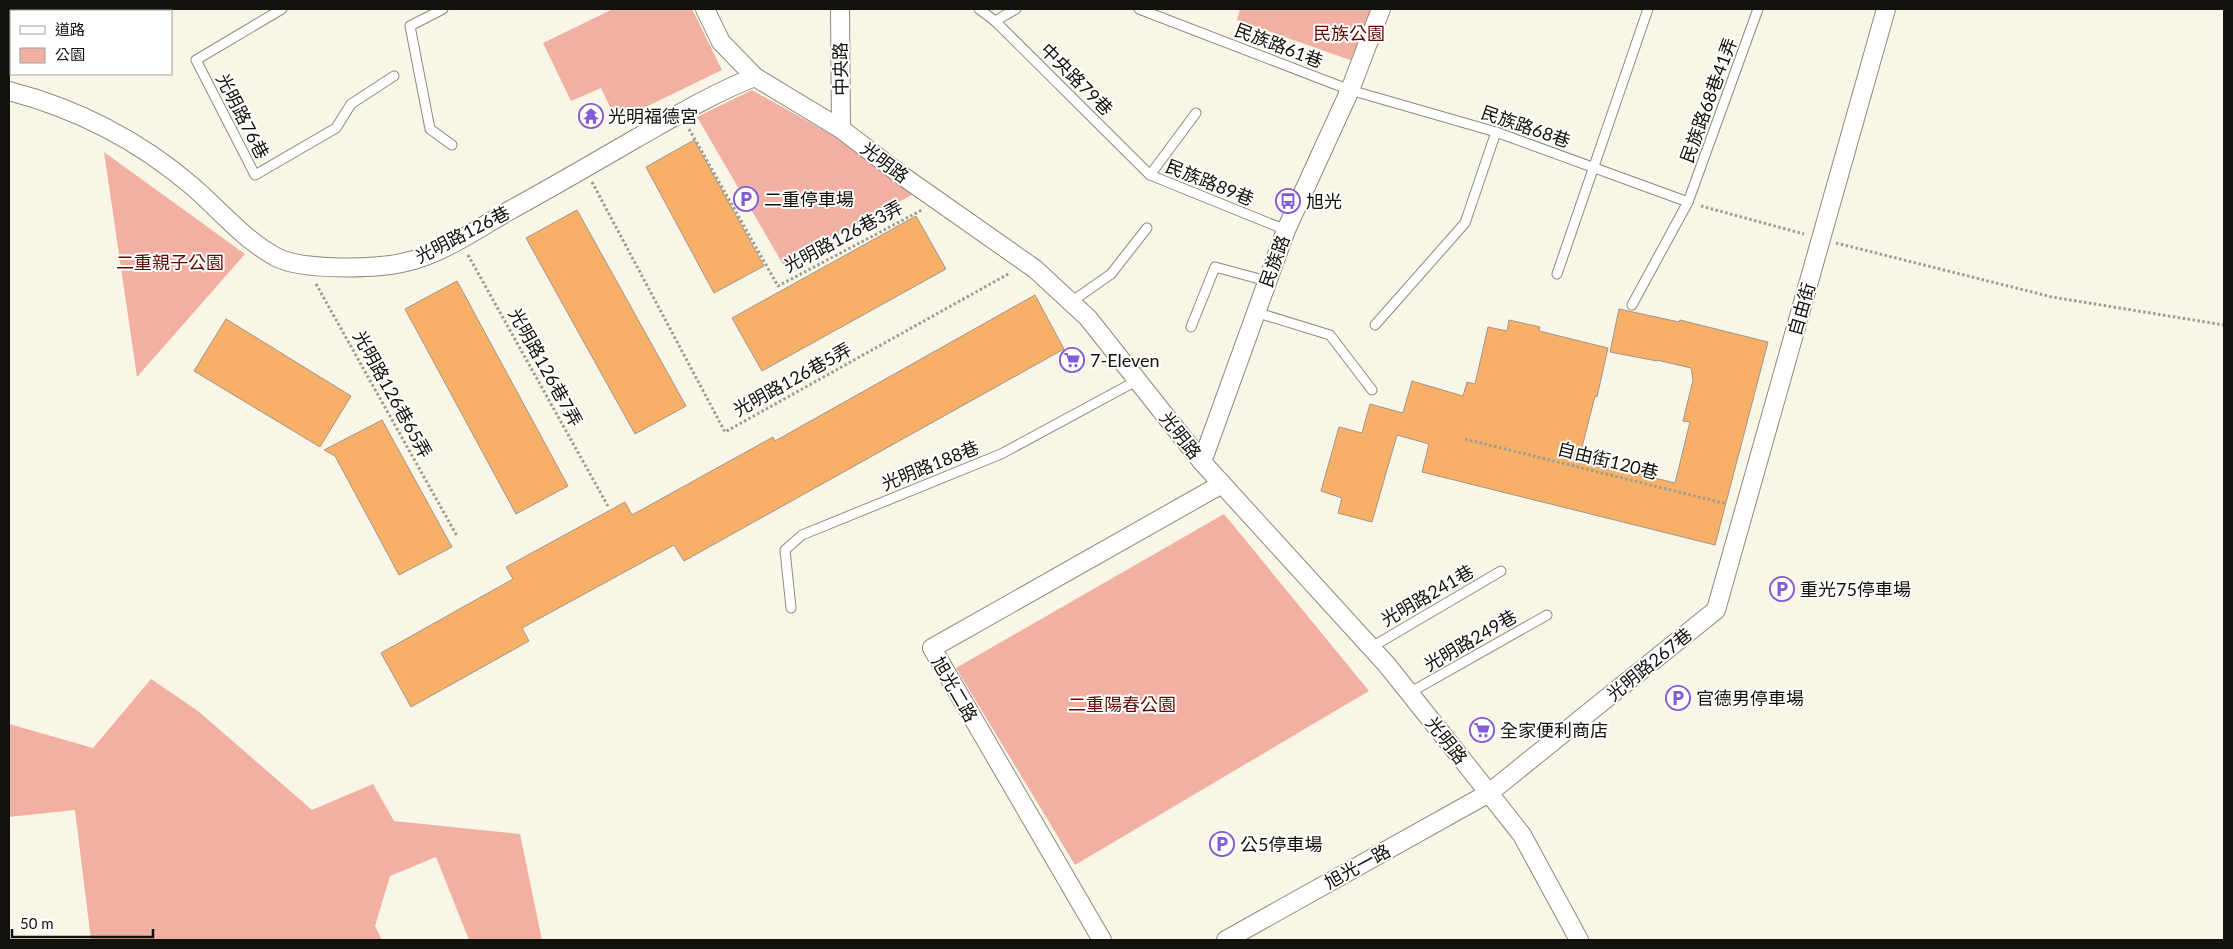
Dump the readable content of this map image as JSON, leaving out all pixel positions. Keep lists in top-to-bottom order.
{
  "streets": {
    "street": [
      "中央路",
      "光明路",
      "光明路126巷",
      "民族路",
      "自由街",
      "光明路267巷",
      "旭光二路",
      "旭光一路"
    ],
    "lane": [
      "民族路61巷",
      "中央路79巷",
      "民族路68巷41弄",
      "光明路76巷",
      "民族路68巷",
      "民族路89巷",
      "光明路188巷",
      "光明路241巷",
      "光明路249巷"
    ],
    "path": [
      "光明路126巷3弄",
      "光明路126巷7弄",
      "光明路126巷5弄",
      "光明路126巷65弄",
      "自由街120巷"
    ]
  },
  "crossings": [
    ["民族路61巷", "民族路68巷"],
    ["民族路61巷", "民族路"],
    ["中央路", "光明路"],
    ["中央路79巷", "民族路89巷"],
    ["民族路68巷41弄", "民族路68巷"],
    ["民族路68巷", "民族路"],
    ["光明路", "光明路126巷"],
    ["光明路", "光明路126巷3弄"],
    ["光明路", "民族路"],
    ["光明路", "光明路126巷5弄"],
    ["光明路", "光明路188巷"],
    ["光明路", "光明路241巷"],
    ["光明路", "光明路249巷"],
    ["光明路", "光明路267巷"],
    ["光明路", "旭光二路"],
    ["光明路", "旭光一路"],
    ["民族路89巷", "民族路"],
    ["光明路126巷", "光明路126巷3弄"],
    ["光明路126巷", "光明路126巷7弄"],
    ["光明路126巷", "光明路126巷5弄"],
    ["光明路126巷", "光明路126巷65弄"],
    ["自由街", "自由街120巷"],
    ["自由街", "光明路267巷"],
    ["光明路267巷", "旭光一路"]
  ],
  "parks": ["民族公園", "二重親子公園", "二重陽春公園"],
  "places": {
    "temple": ["光明福德宮"],
    "parking": [
      "二重停車場",
      "重光75停車場",
      "官德男停車場",
      "公5停車場"
    ],
    "bus stop": ["旭光"],
    "supermarket": ["7-Eleven", "全家便利商店"]
  },
  "legend": ["道路", "公園"],
  "scale_bar": "50 m"
}
